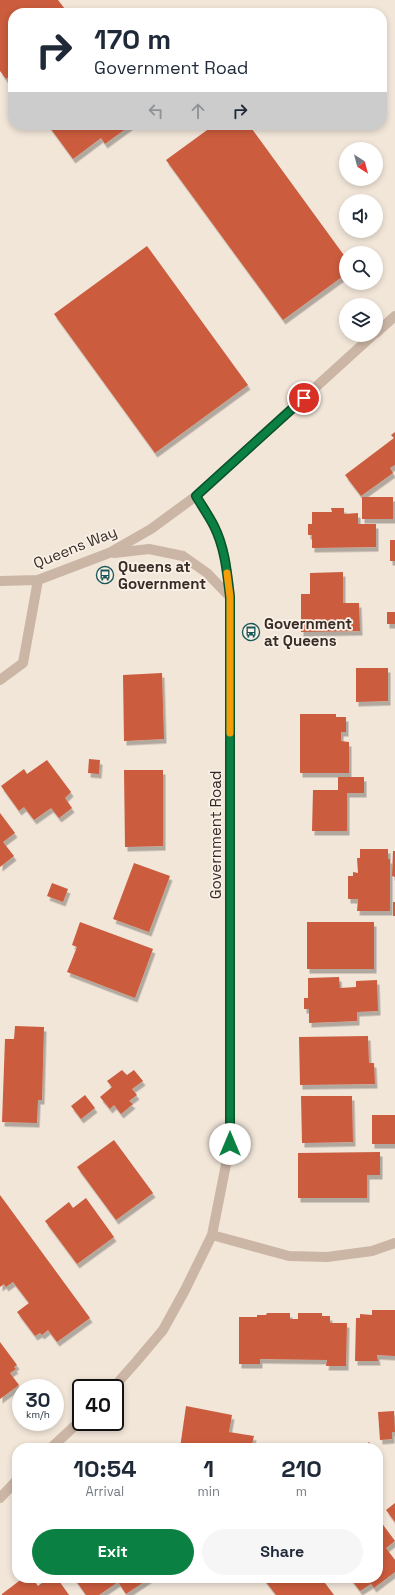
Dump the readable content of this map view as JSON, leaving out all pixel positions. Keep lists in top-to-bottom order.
{
  "streets": {
    "street": ["Queens Way", "Government Road"]
  },
  "crossings": [
    ["Queens Way", "Government Road"]
  ],
  "places": {
    "bus stop": ["Queens at Government", "Government at Queens"]
  },
  "north": "bottom right",
  "page": {
    "turn": ["170 m", "Government Road"],
    "speed": "30 km/h",
    "limit": "40",
    "eta": [
      "10:54",
      "Arrival",
      "1",
      "min",
      "210",
      "m"
    ],
    "buttons": ["Exit", "Share"]
  }
}
